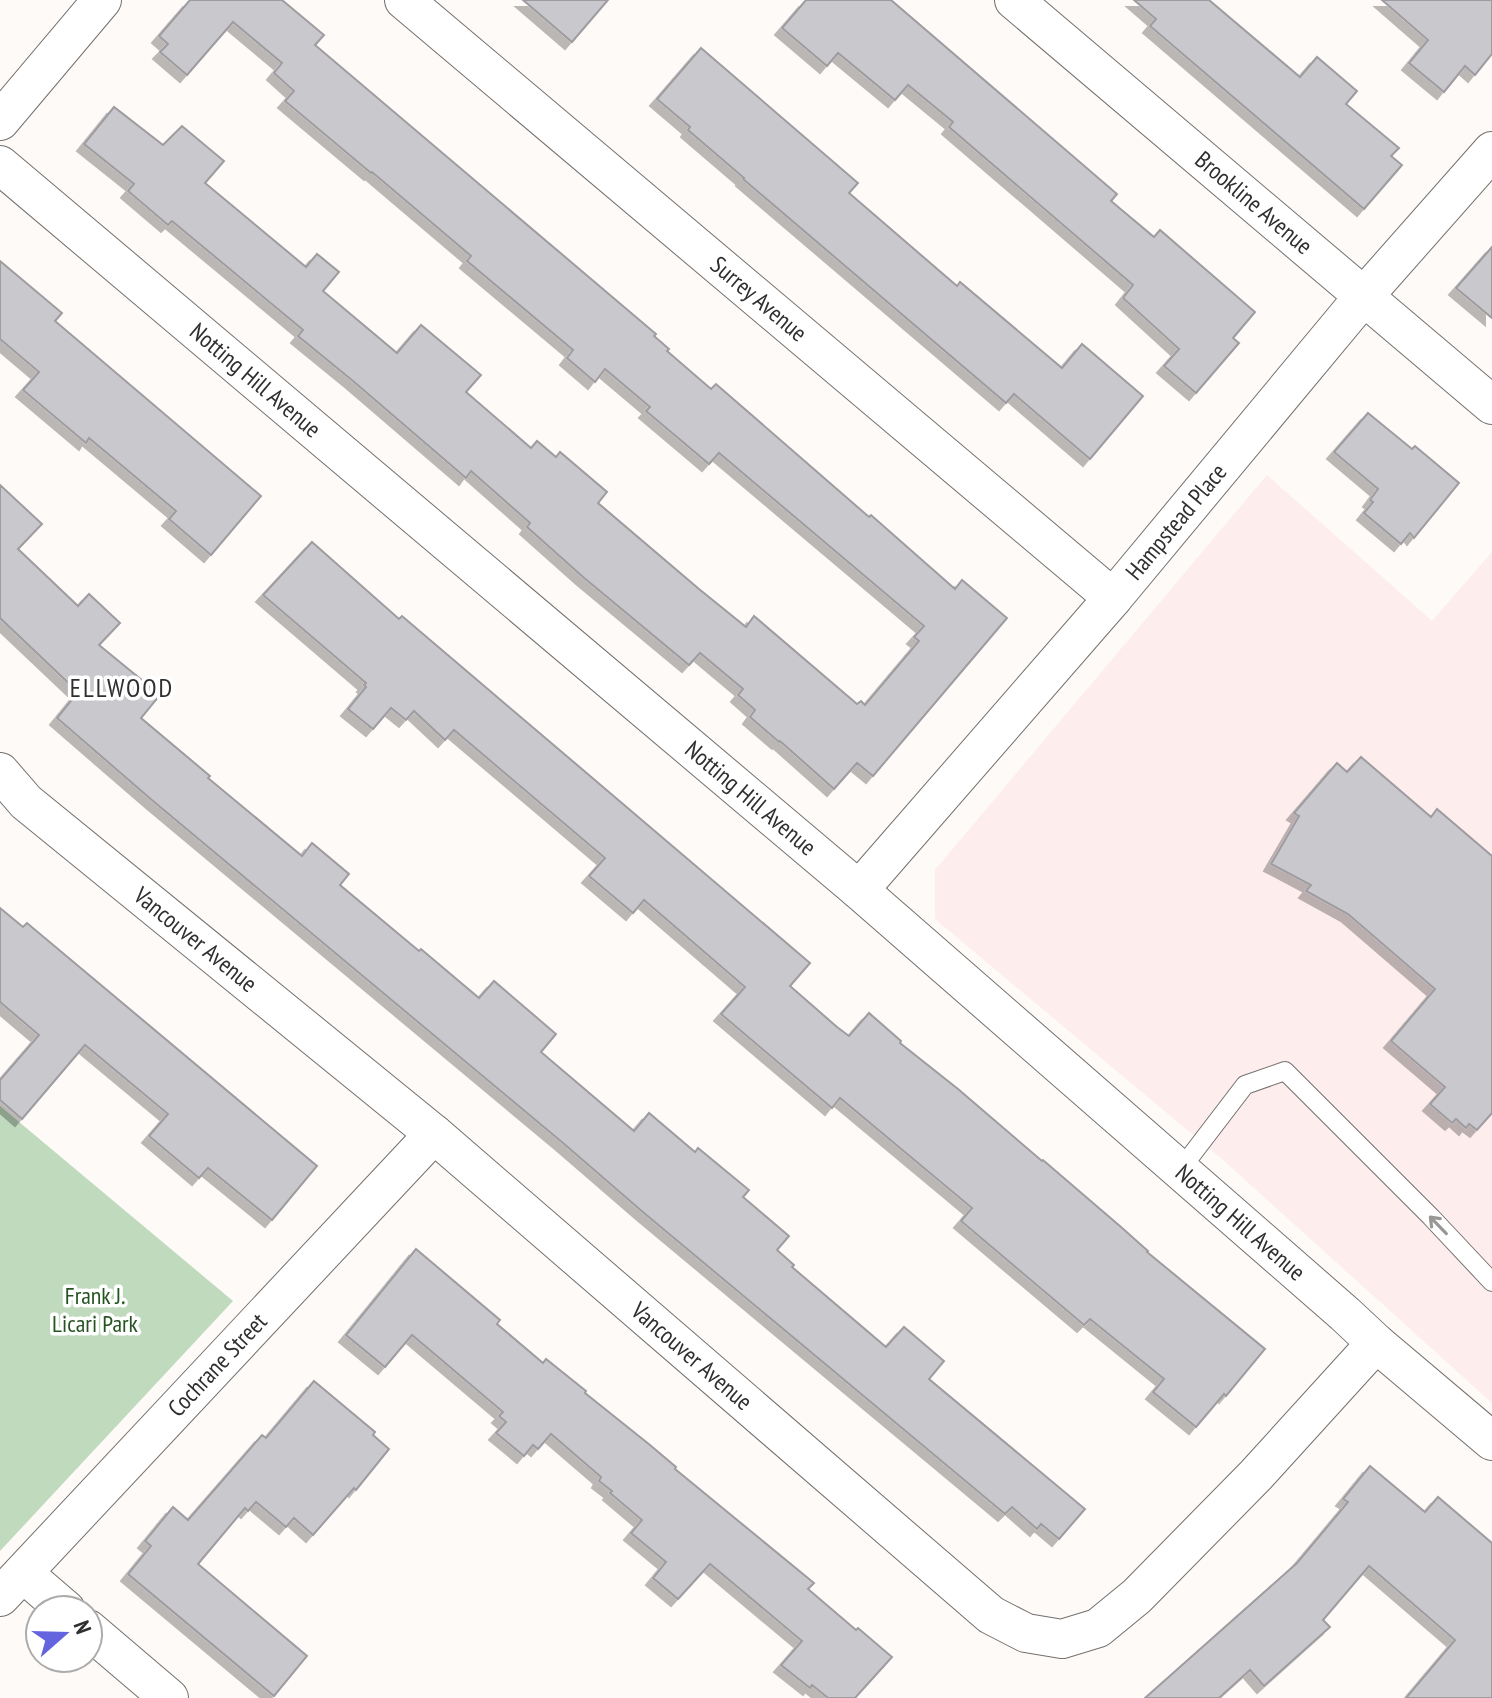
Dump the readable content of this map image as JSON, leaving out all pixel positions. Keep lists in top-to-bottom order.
{
  "streets": {
    "street": [
      "Brookline Avenue",
      "Surrey Avenue",
      "Notting Hill Avenue",
      "Hampstead Place",
      "Vancouver Avenue",
      "Cochrane Street"
    ]
  },
  "crossings": [
    ["Brookline Avenue", "Hampstead Place"],
    ["Surrey Avenue", "Hampstead Place"],
    ["Notting Hill Avenue", "Hampstead Place"],
    ["Notting Hill Avenue", "Vancouver Avenue"],
    ["Vancouver Avenue", "Cochrane Street"]
  ],
  "districts": ["ELLWOOD"],
  "parks": ["Frank J. Licari Park"],
  "north": "right"
}
